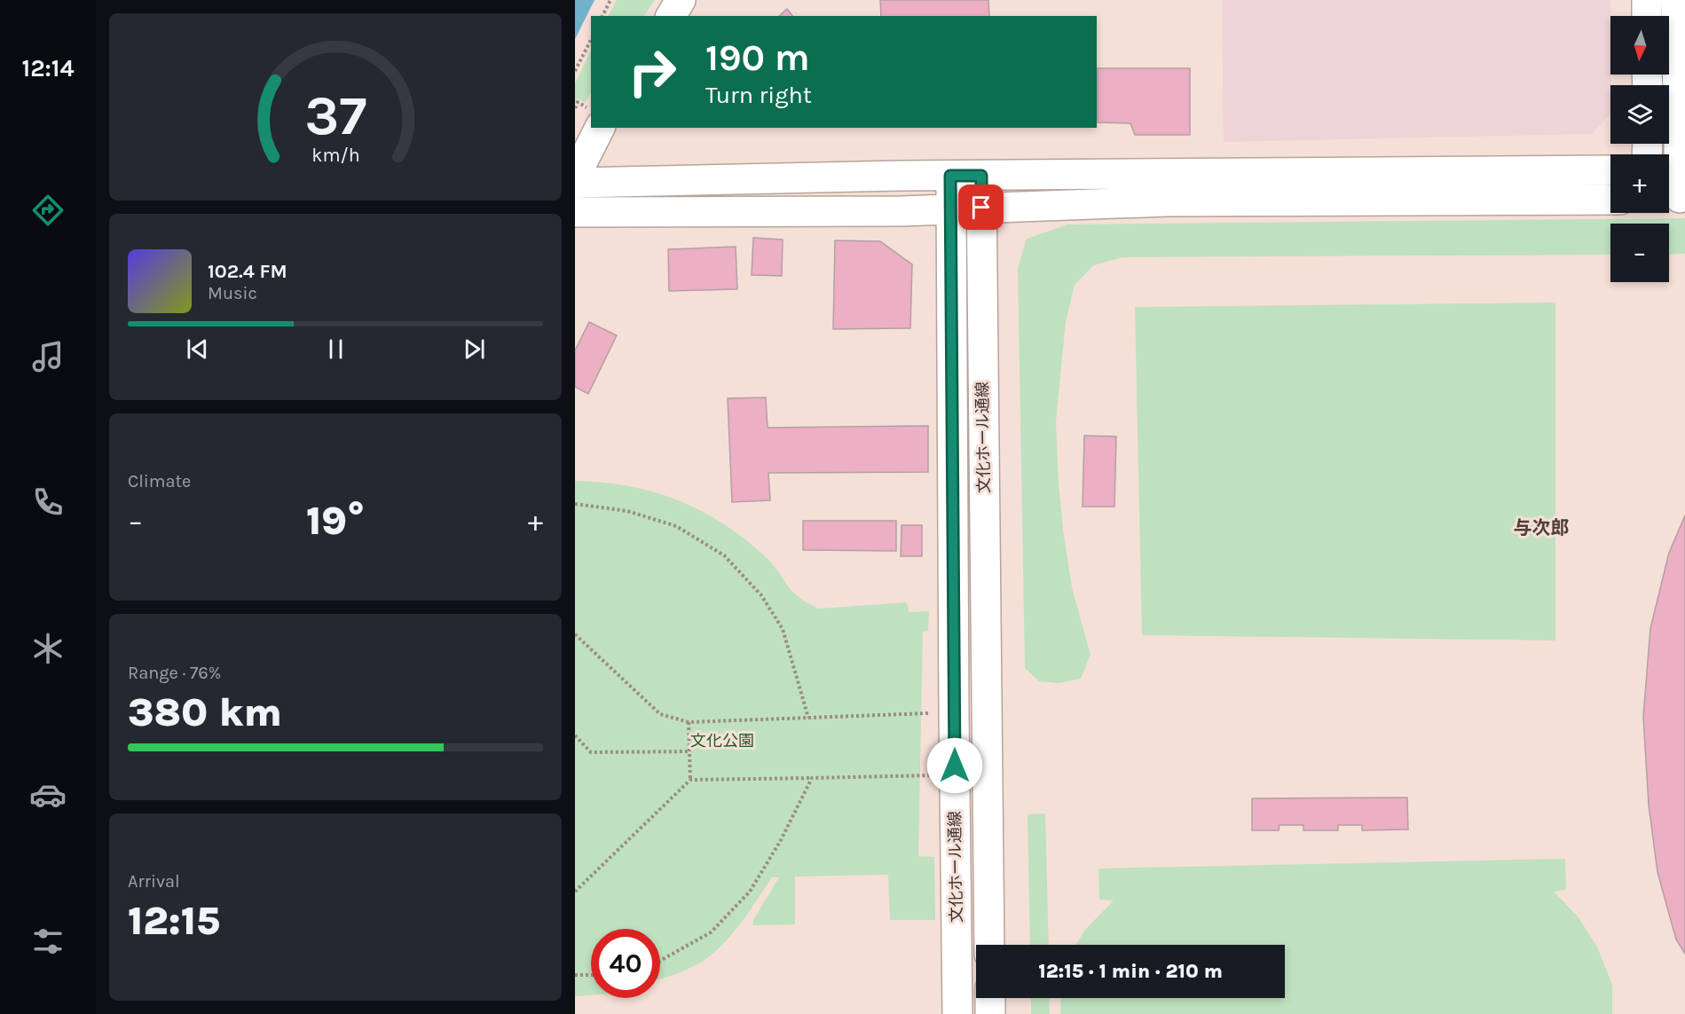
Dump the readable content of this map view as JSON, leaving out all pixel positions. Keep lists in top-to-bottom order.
{
  "streets": {
    "street": ["文化ホール通線"]
  },
  "districts": ["与次郎"],
  "parks": ["文化公園"],
  "north": "bottom",
  "page": {
    "tabs": "12:14",
    "map_buttons": ["+", "−"],
    "turn": ["190 m", "Turn right"],
    "song": ["102.4 FM", "Music"],
    "tile": [
      "Climate",
      ["Range · 76%", "380 km"],
      ["Arrival", "12:15"]
    ],
    "heat": ["−", "19°", "+"],
    "limit": "40",
    "trip": "12:15 · 1 min · 210 m",
    "gauge": ["37", "km/h"]
  }
}
